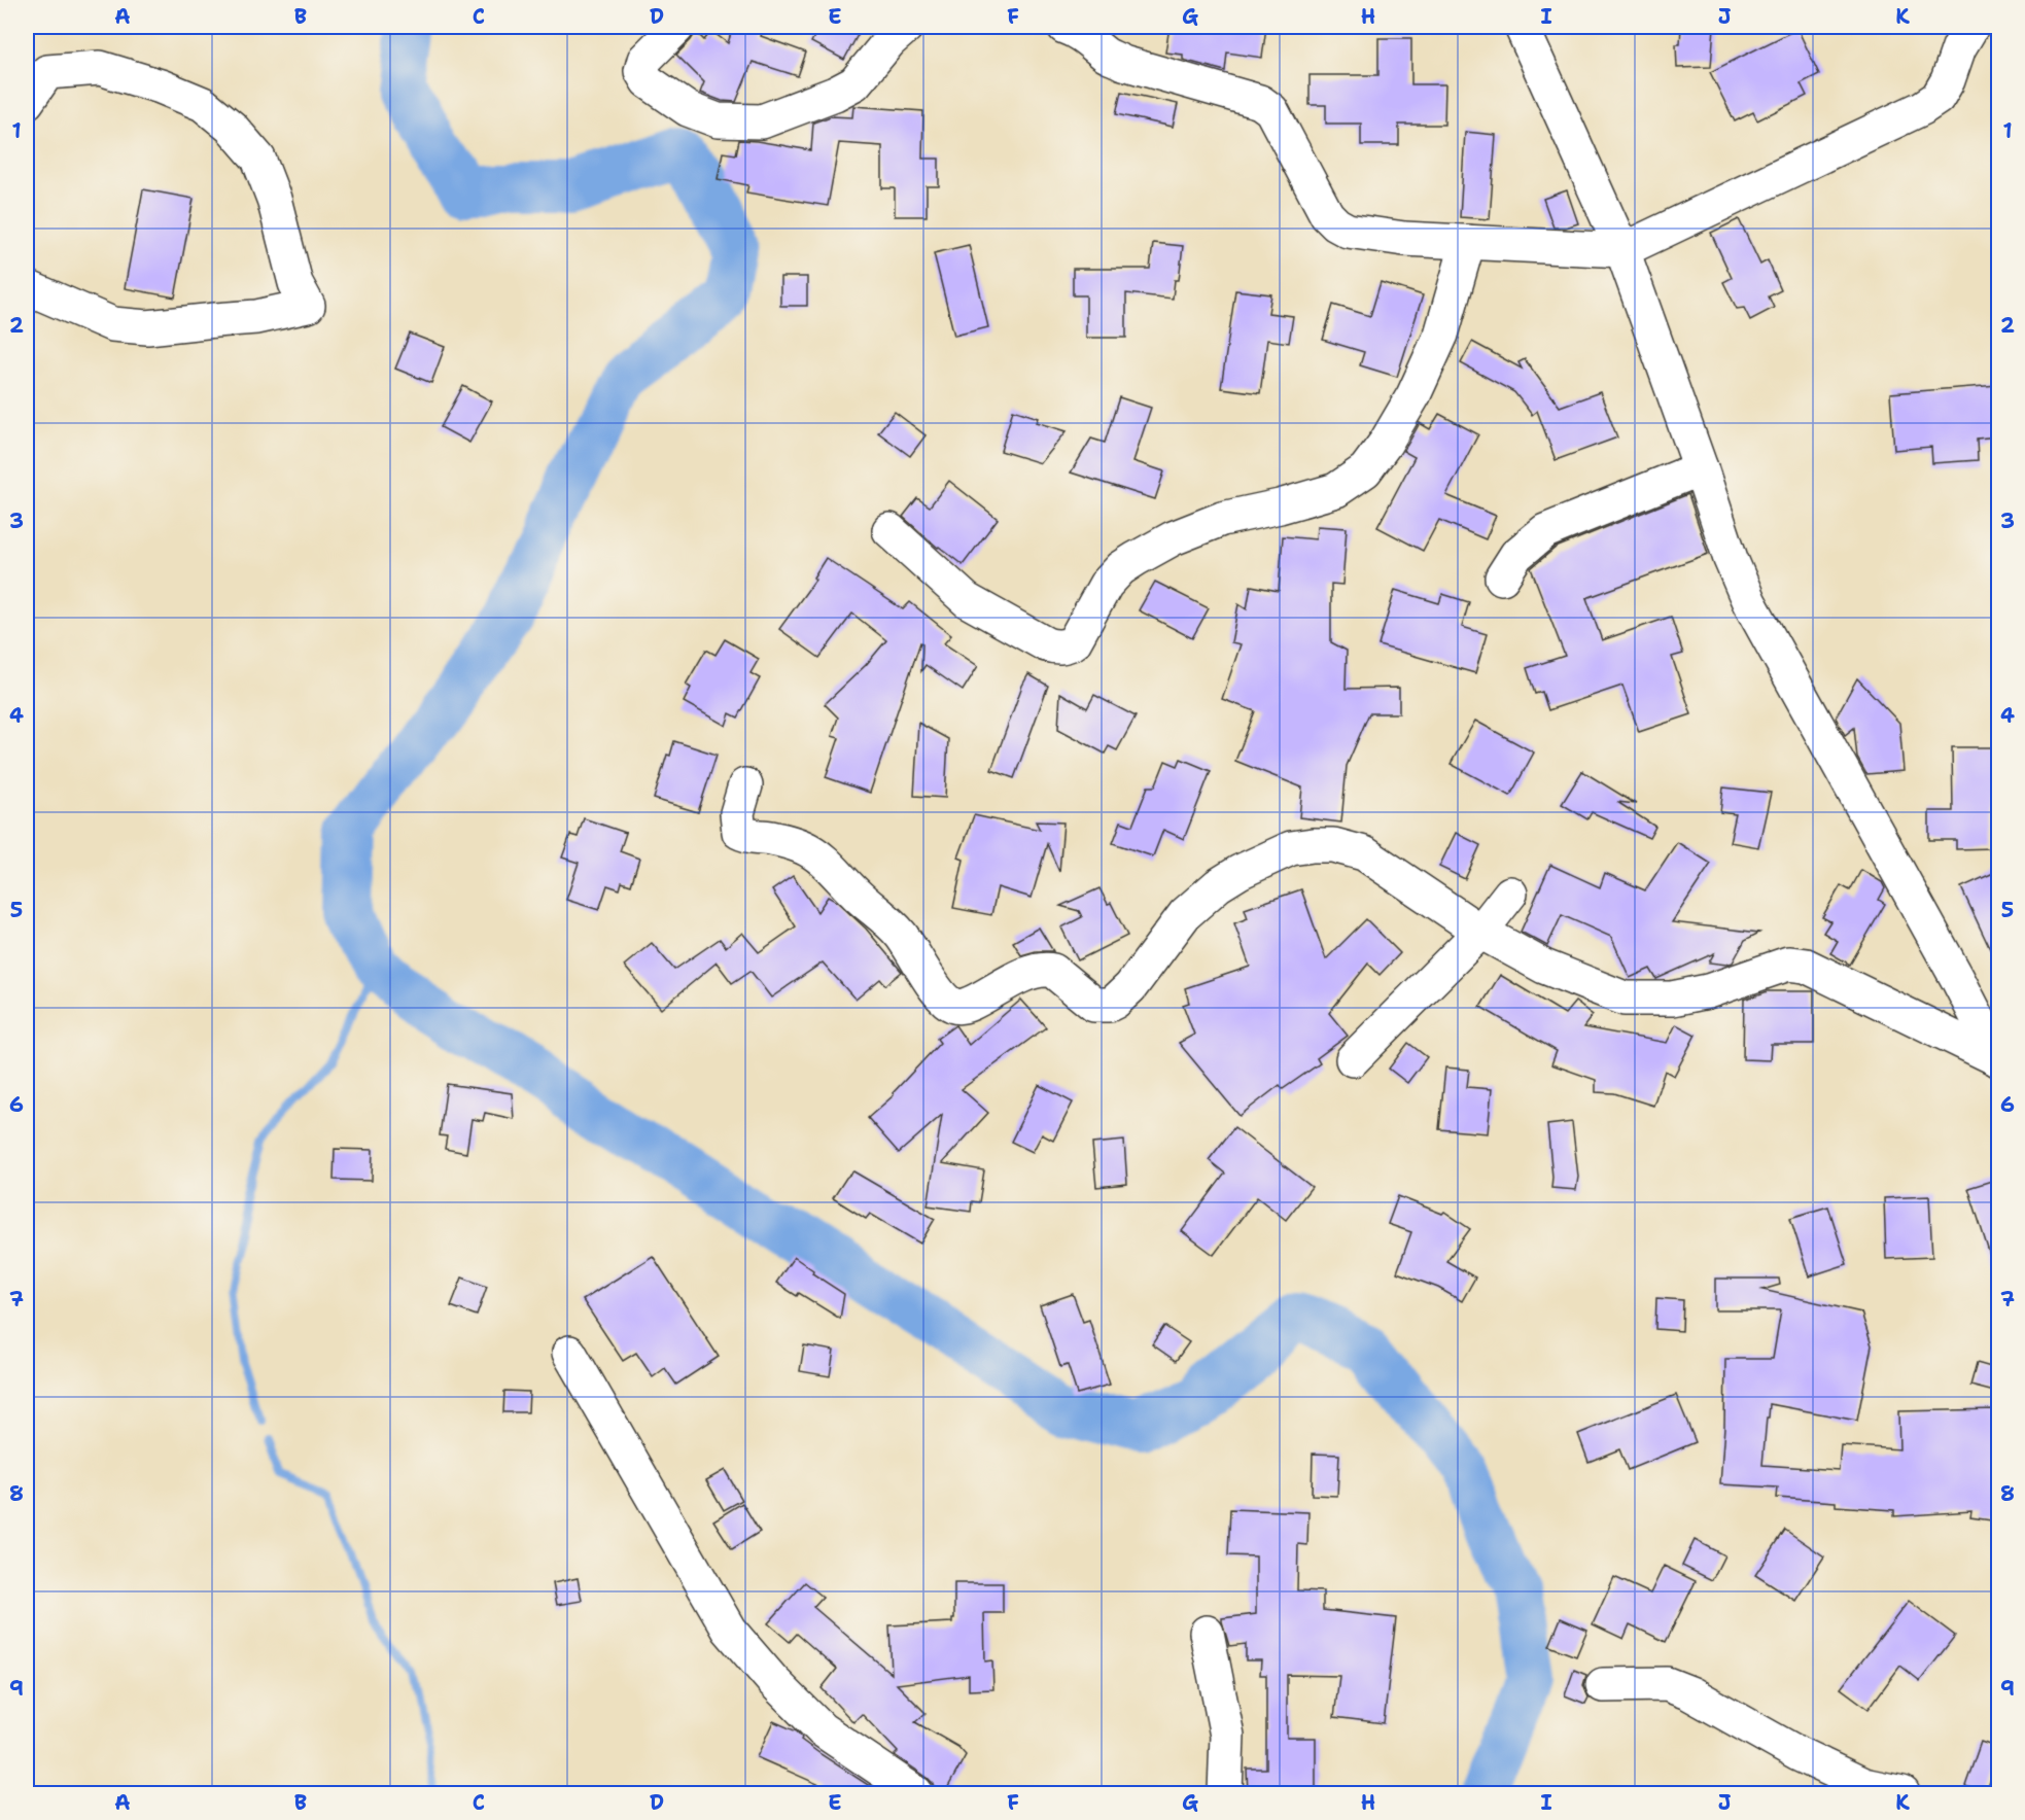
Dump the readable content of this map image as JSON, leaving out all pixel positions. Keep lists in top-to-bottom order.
{
  "grid": {
    "columns": [
      "A",
      "B",
      "C",
      "D",
      "E",
      "F",
      "G",
      "H",
      "I",
      "J",
      "K"
    ],
    "rows": [
      "1",
      "2",
      "3",
      "4",
      "5",
      "6",
      "7",
      "8",
      "9"
    ]
  }
}
